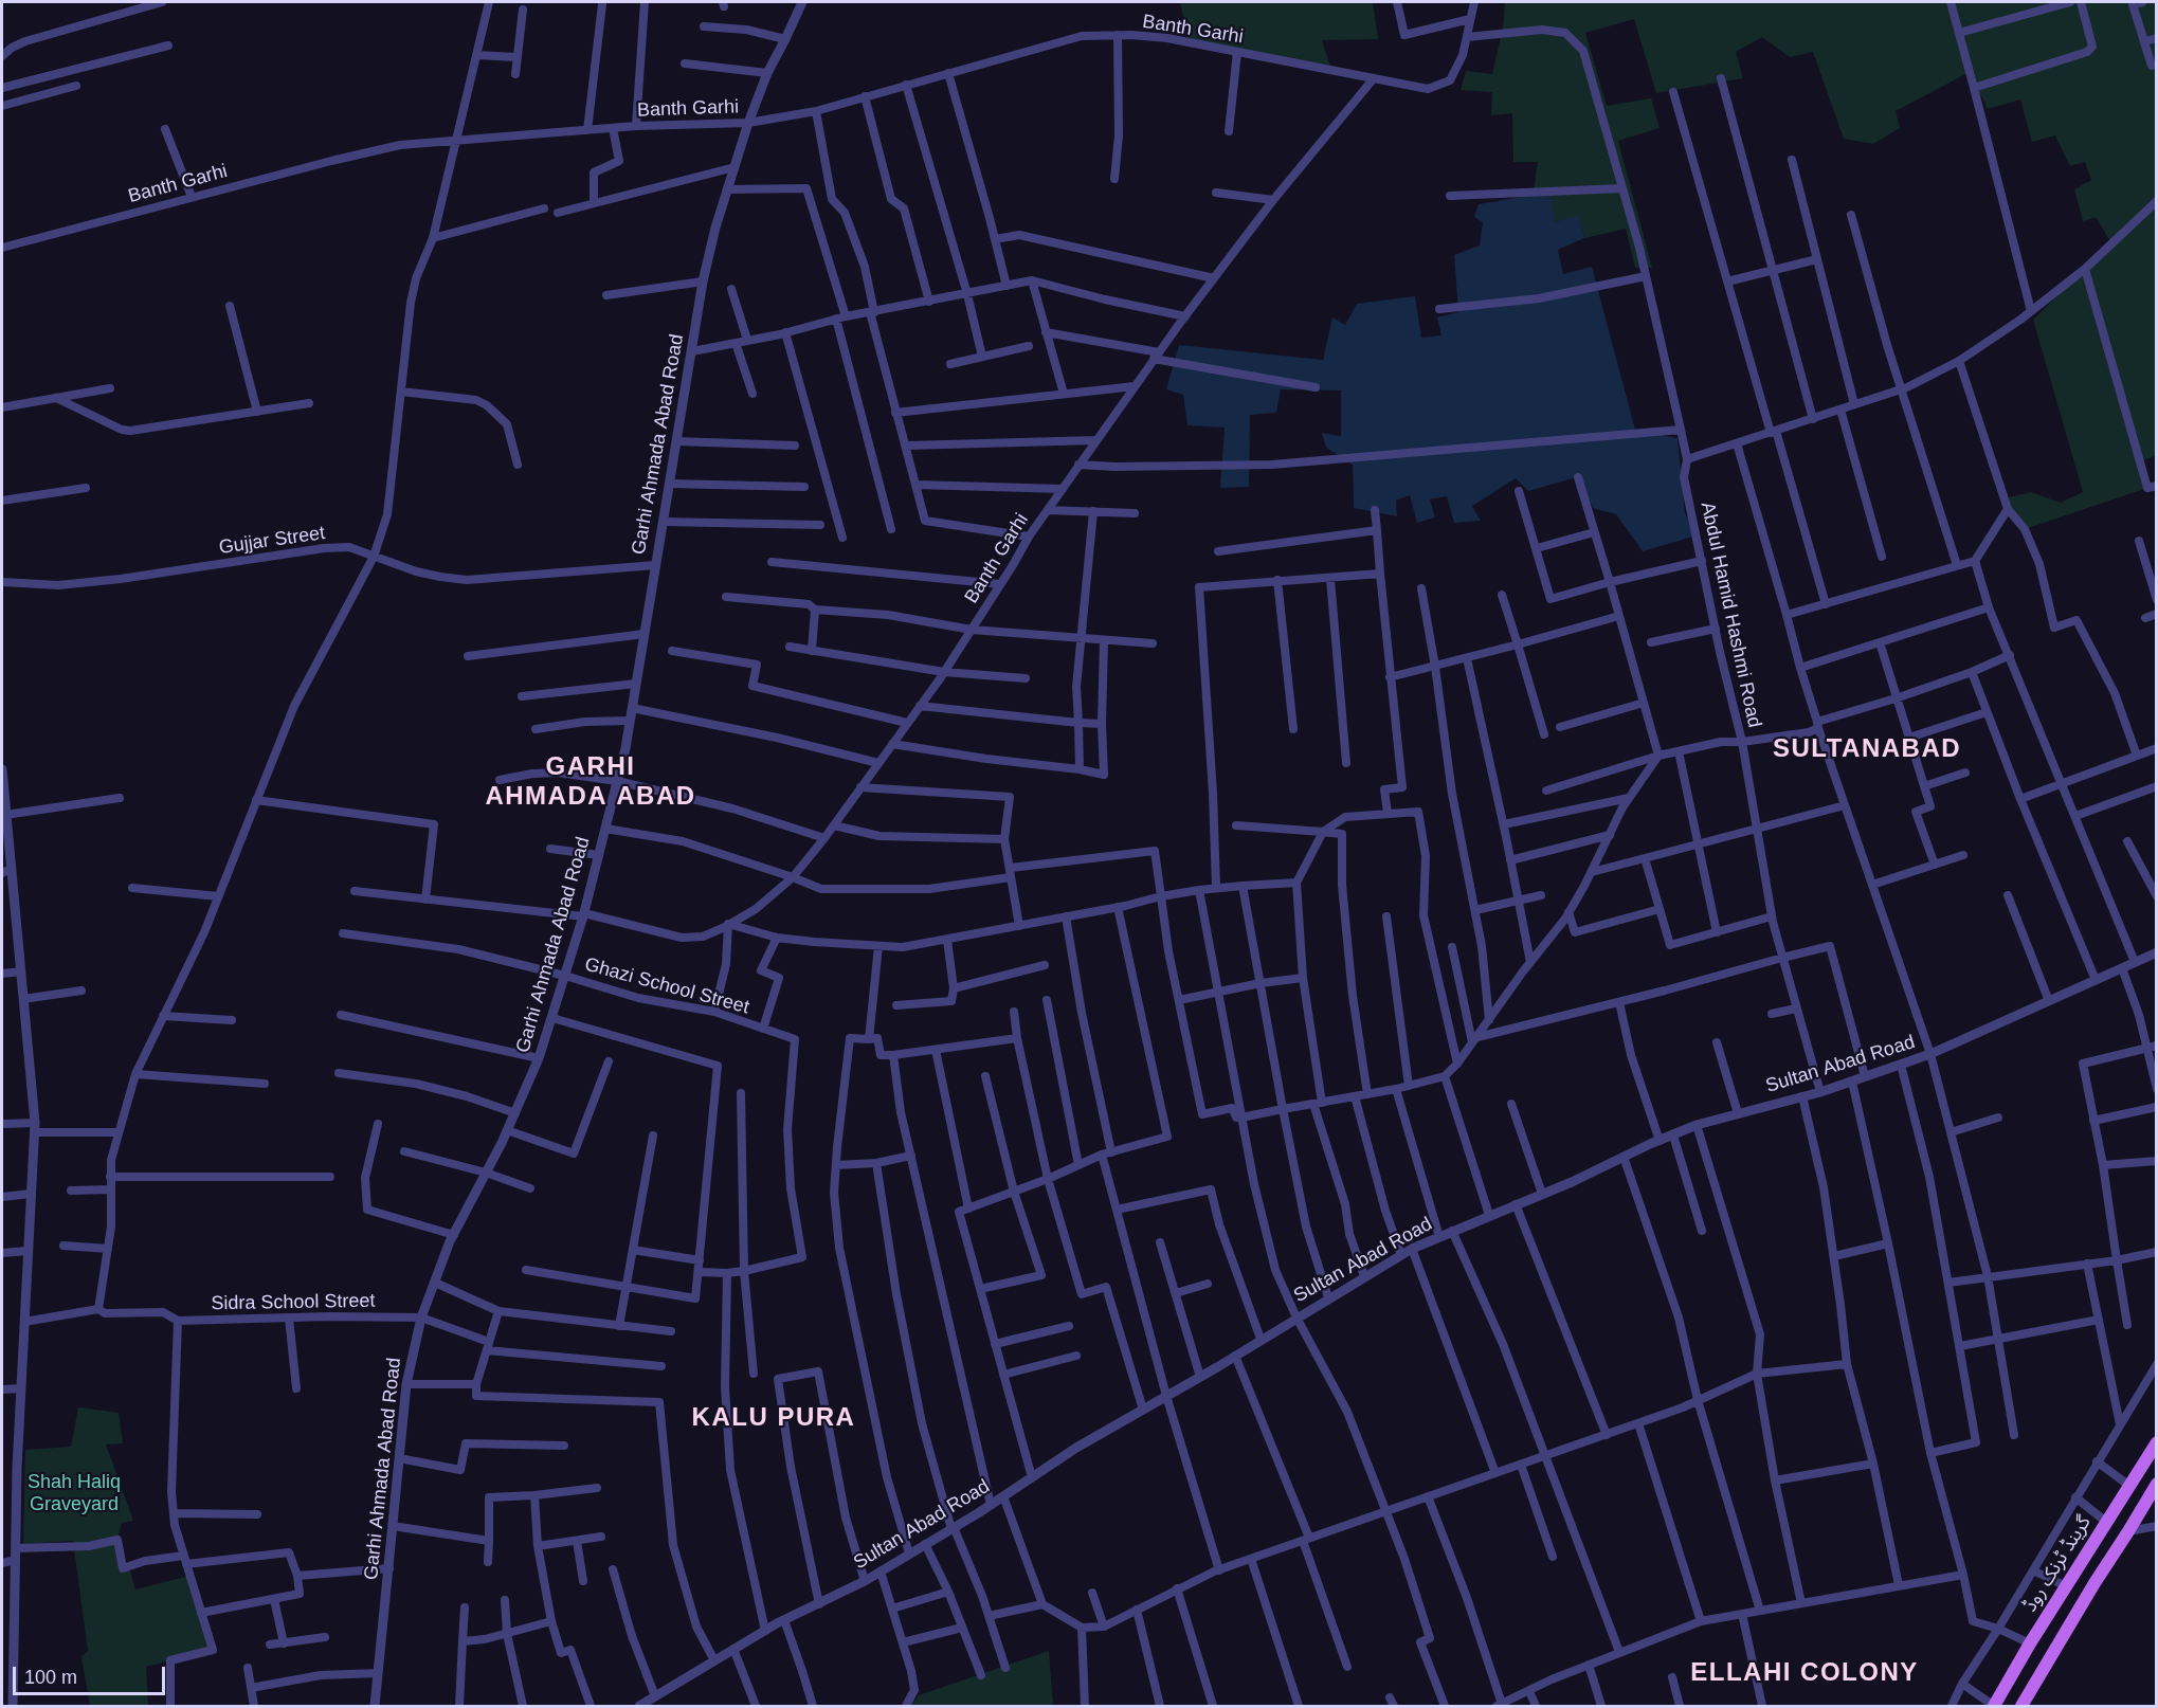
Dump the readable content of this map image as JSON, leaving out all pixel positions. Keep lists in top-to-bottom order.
{
  "streets": {
    "main road": ["گرینڈ ٹرنک روڈ"],
    "street": [
      "Banth Garhi",
      "Garhi Ahmada Abad Road",
      "Gujjar Street",
      "Abdul Hamid Hashmi Road",
      "Ghazi School Street",
      "Sultan Abad Road",
      "Sidra School Street"
    ]
  },
  "crossings": [
    ["Banth Garhi", "Garhi Ahmada Abad Road"],
    ["Banth Garhi", "Abdul Hamid Hashmi Road"],
    ["Garhi Ahmada Abad Road", "Gujjar Street"],
    ["Garhi Ahmada Abad Road", "Ghazi School Street"],
    ["Garhi Ahmada Abad Road", "Sidra School Street"]
  ],
  "districts": [
    "SULTANABAD",
    "GARHI AHMADA ABAD",
    "KALU PURA",
    "ELLAHI COLONY"
  ],
  "parks": ["Shah Haliq Graveyard"],
  "scale_bar": "100 m"
}
